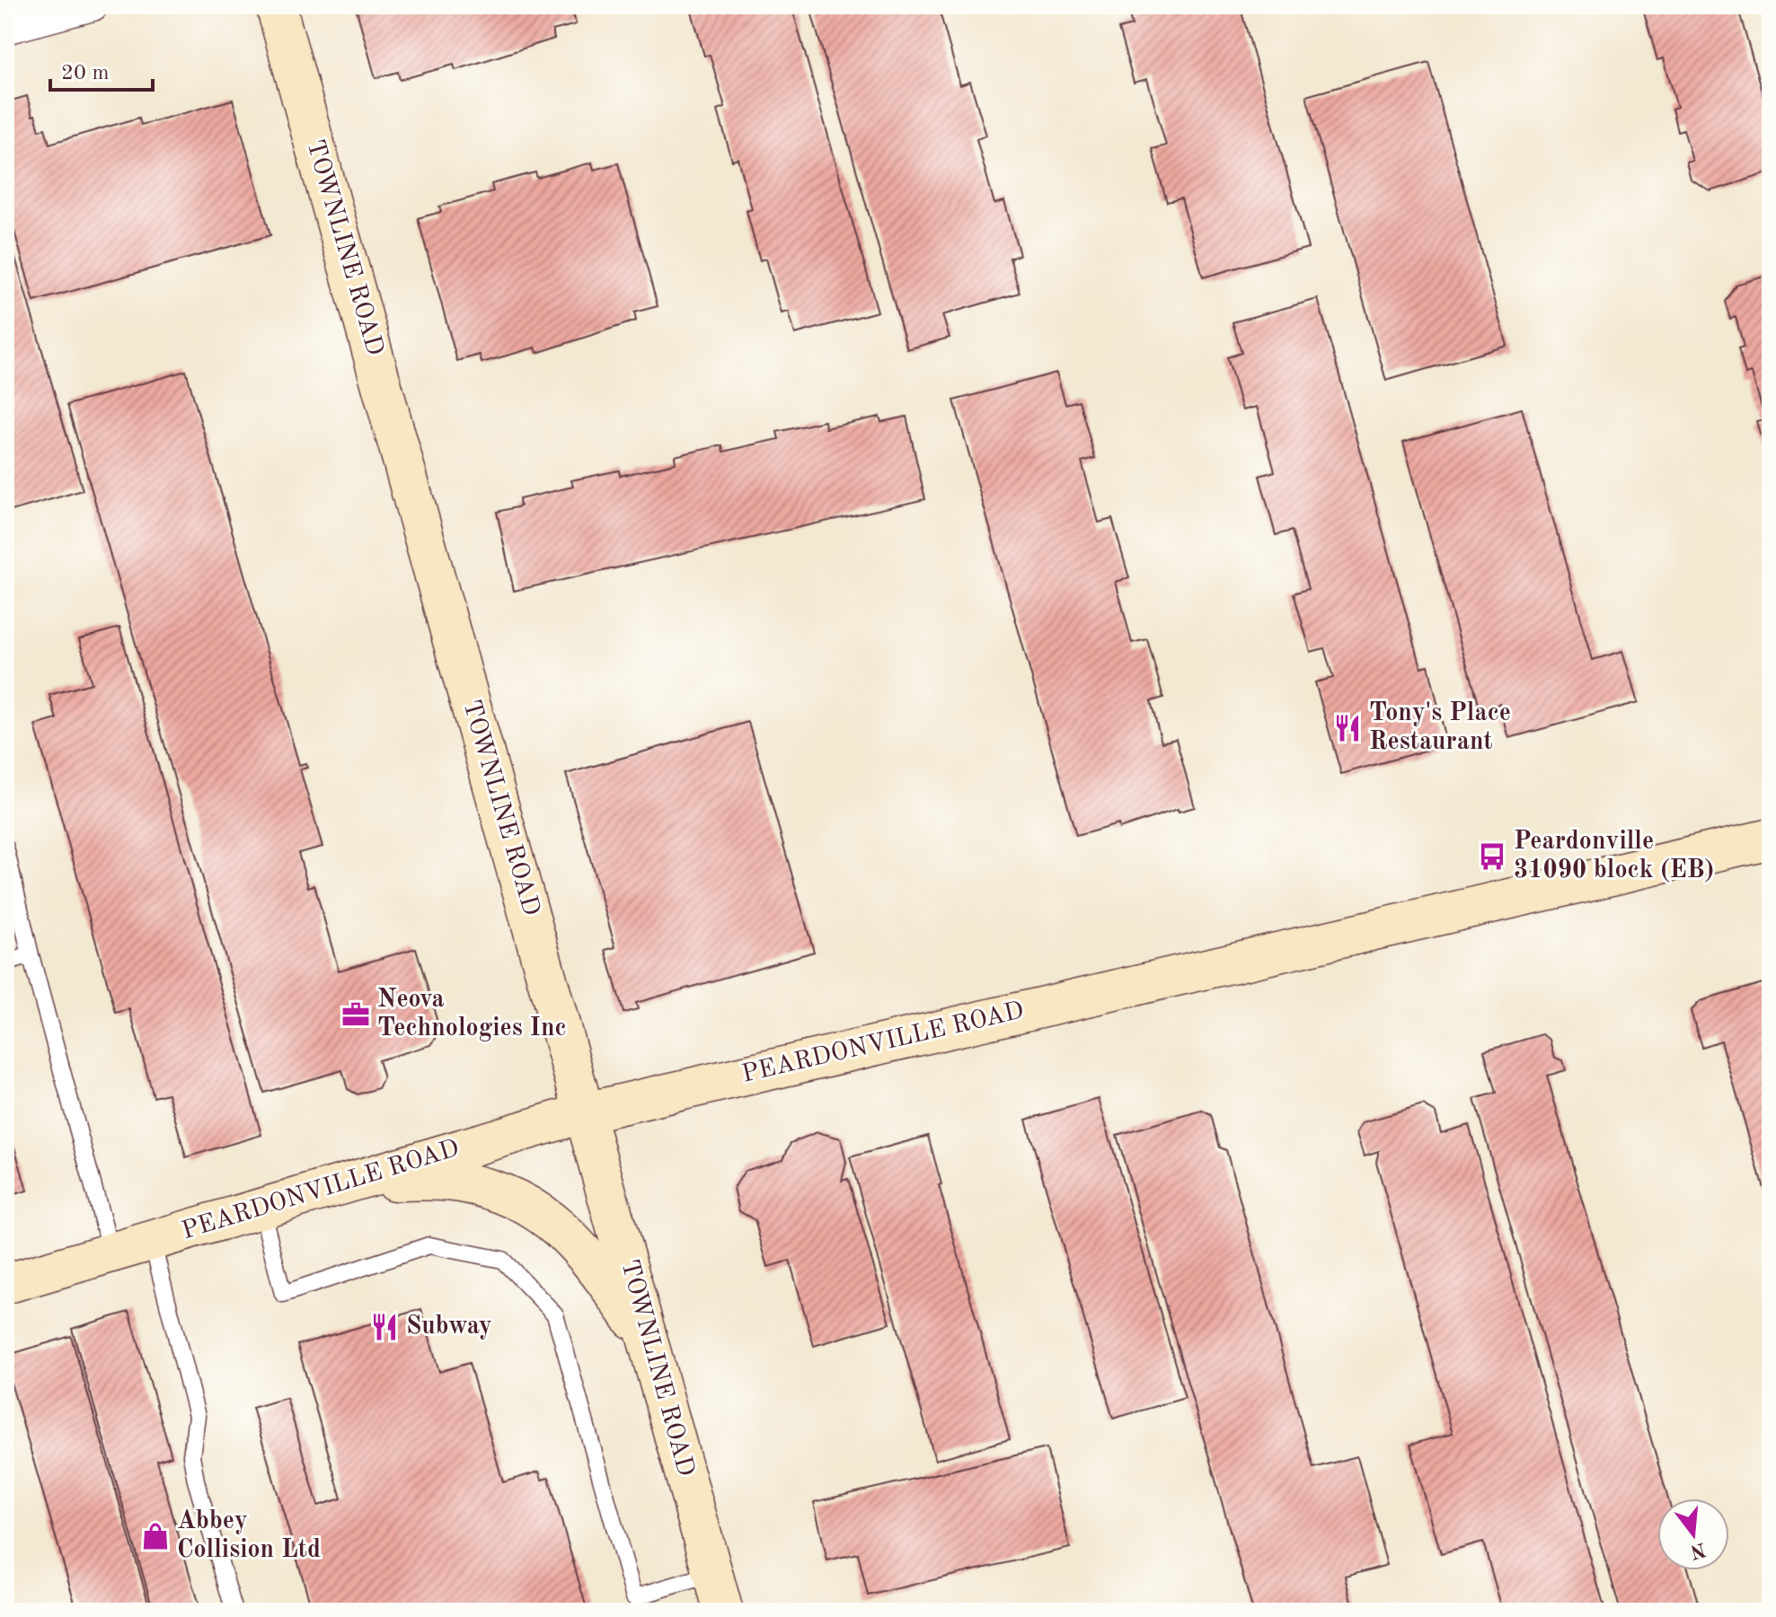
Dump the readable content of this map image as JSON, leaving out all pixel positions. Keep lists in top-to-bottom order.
{
  "streets": {
    "main road": ["TOWNLINE ROAD", "PEARDONVILLE ROAD"]
  },
  "crossings": [
    ["TOWNLINE ROAD", "PEARDONVILLE ROAD"]
  ],
  "places": {
    "restaurant": ["Tony's Place Restaurant", "Subway"],
    "bus stop": ["Peardonville 31090 block (EB)"],
    "office": ["Neova Technologies Inc"],
    "shop": ["Abbey Collision Ltd"]
  },
  "scale_bar": "20 m",
  "north": "bottom"
}
